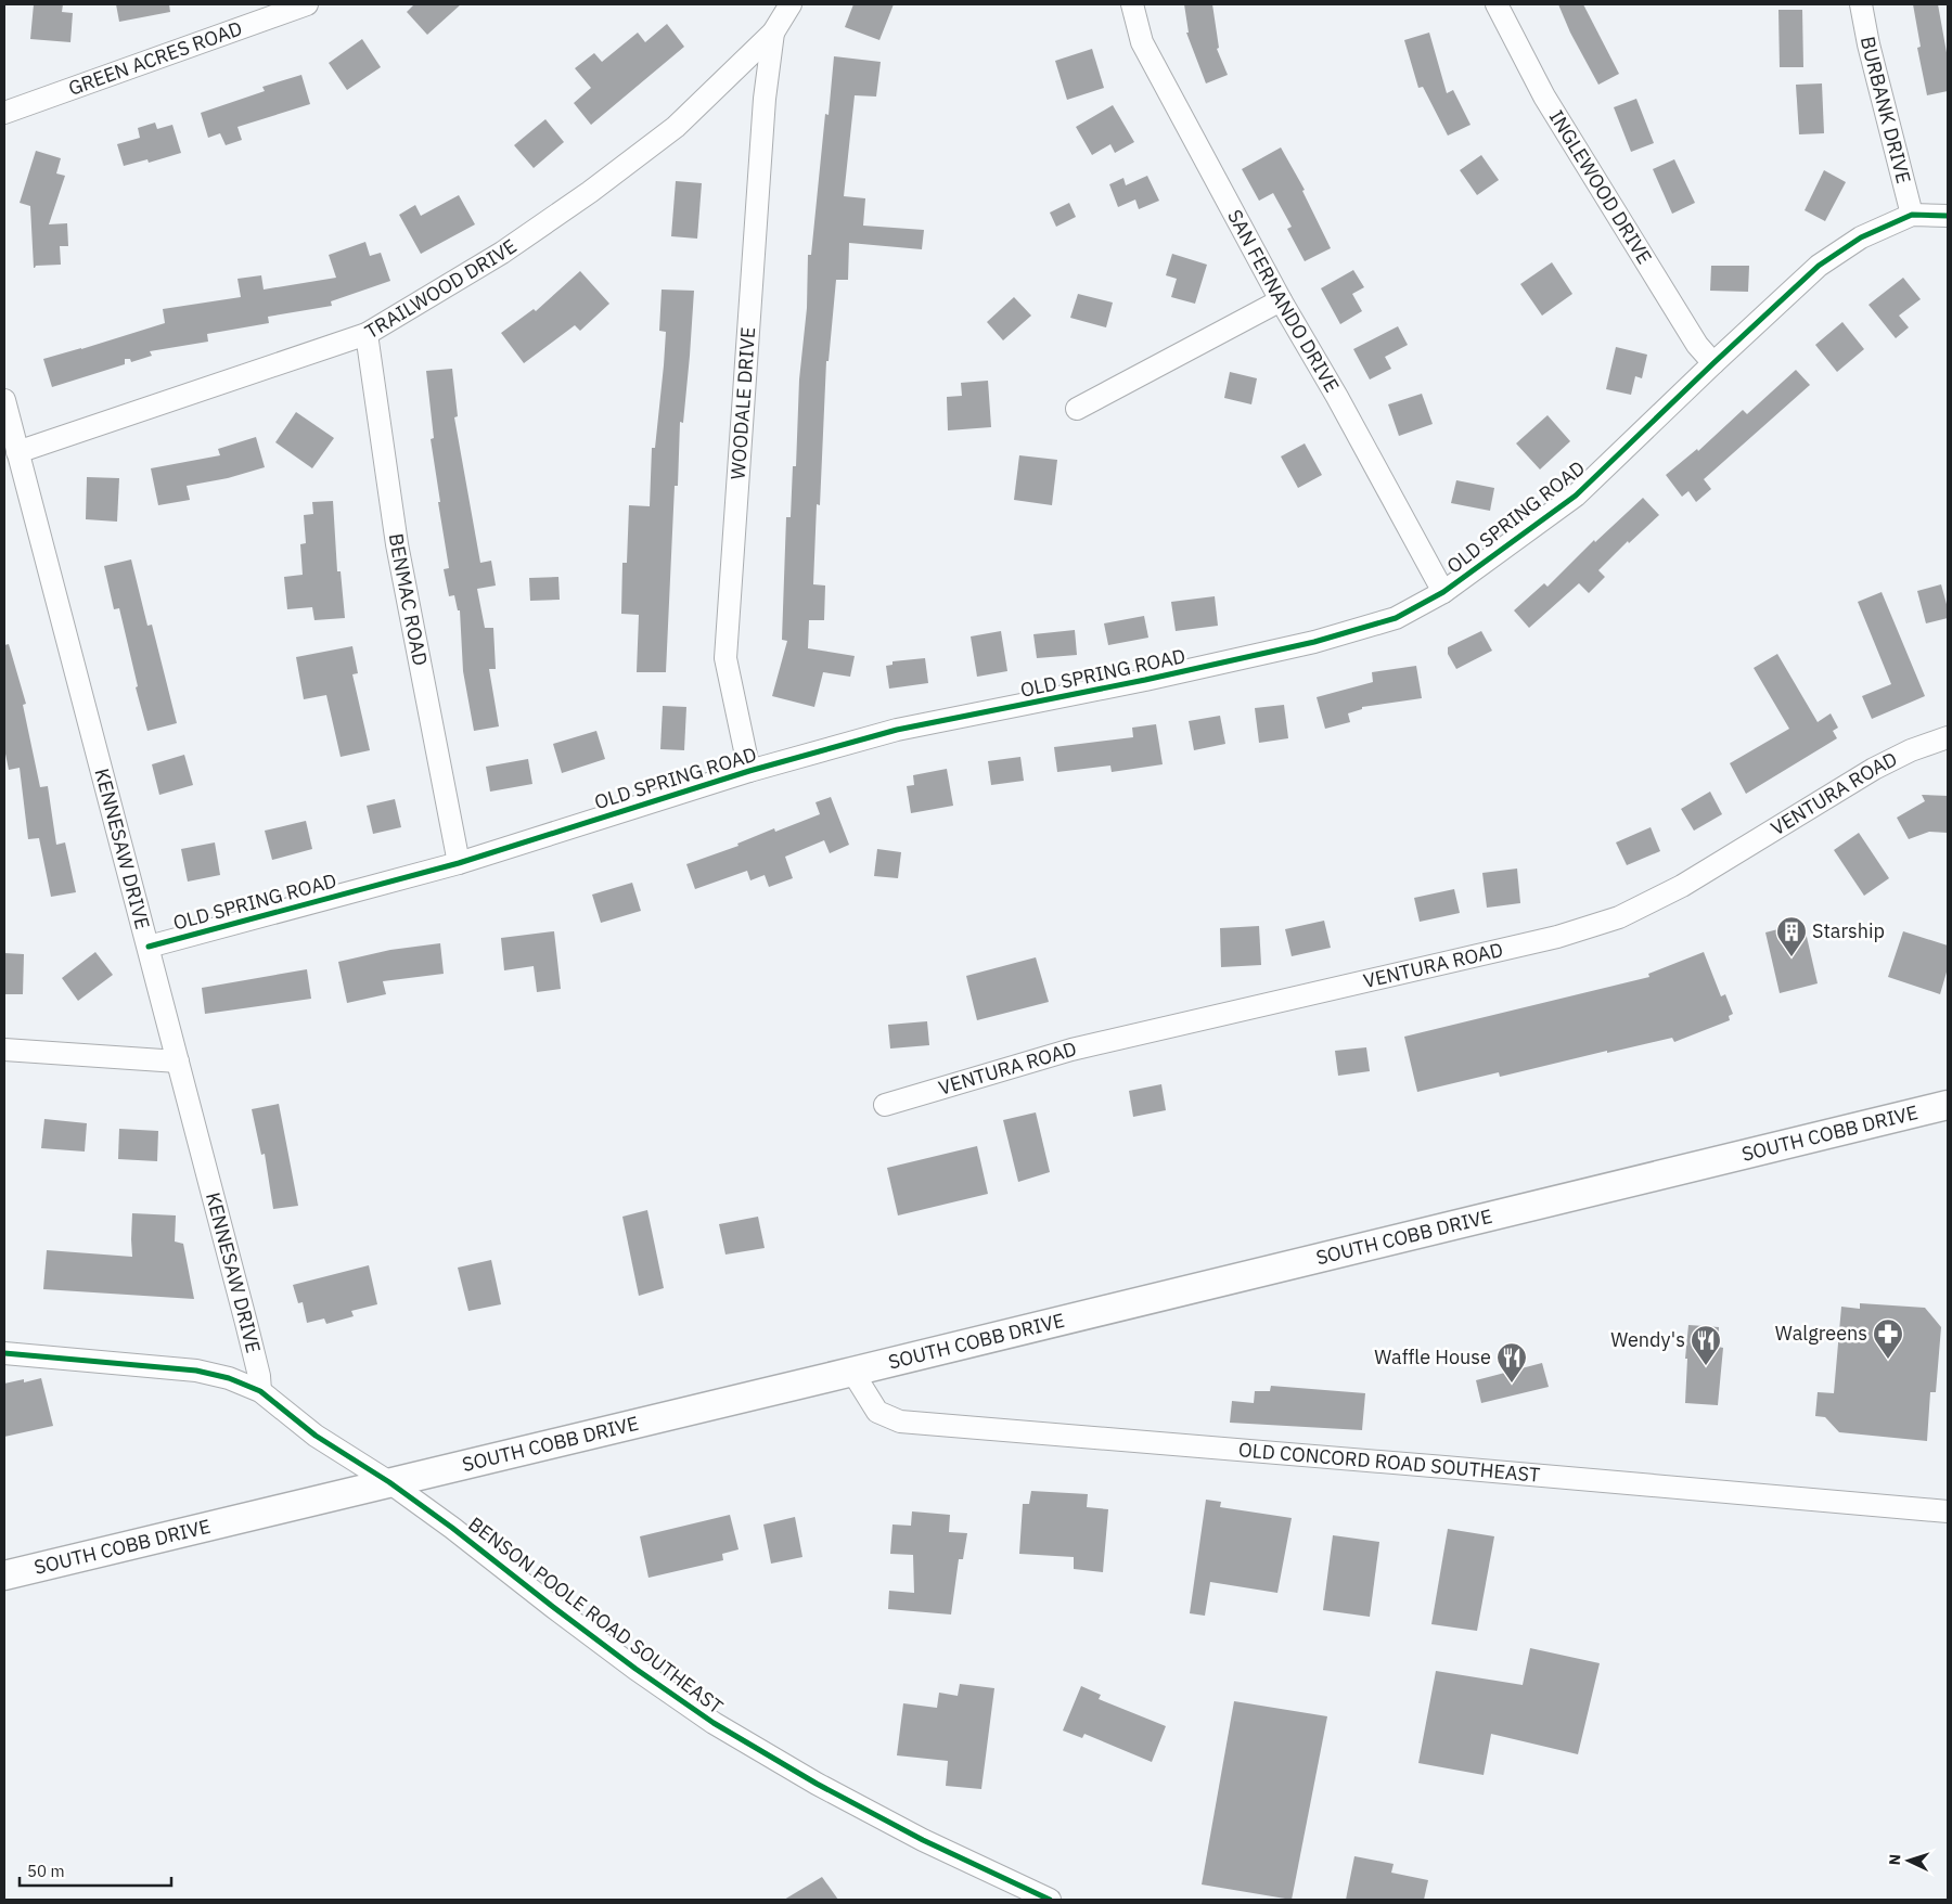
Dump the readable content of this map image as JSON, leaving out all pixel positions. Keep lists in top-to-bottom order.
{
  "streets": {
    "main road": ["SOUTH COBB DRIVE"],
    "street": [
      "GREEN ACRES ROAD",
      "BURBANK DRIVE",
      "INGLEWOOD DRIVE",
      "TRAILWOOD DRIVE",
      "SAN FERNANDO DRIVE",
      "WOODALE DRIVE",
      "OLD SPRING ROAD",
      "BENMAC ROAD",
      "VENTURA ROAD",
      "KENNESAW DRIVE",
      "OLD CONCORD ROAD SOUTHEAST",
      "BENSON POOLE ROAD SOUTHEAST"
    ]
  },
  "crossings": [
    ["BURBANK DRIVE", "OLD SPRING ROAD"],
    ["INGLEWOOD DRIVE", "OLD SPRING ROAD"],
    ["TRAILWOOD DRIVE", "WOODALE DRIVE"],
    ["TRAILWOOD DRIVE", "BENMAC ROAD"],
    ["TRAILWOOD DRIVE", "KENNESAW DRIVE"],
    ["SAN FERNANDO DRIVE", "OLD SPRING ROAD"],
    ["WOODALE DRIVE", "OLD SPRING ROAD"],
    ["OLD SPRING ROAD", "BENMAC ROAD"],
    ["OLD SPRING ROAD", "KENNESAW DRIVE"],
    ["SOUTH COBB DRIVE", "OLD CONCORD ROAD SOUTHEAST"],
    ["SOUTH COBB DRIVE", "BENSON POOLE ROAD SOUTHEAST"]
  ],
  "places": {
    "building": ["Starship"],
    "pharmacy": ["Walgreens"],
    "restaurant": ["Wendy's", "Waffle House"]
  },
  "scale_bar": "50 m",
  "north": "left"
}
